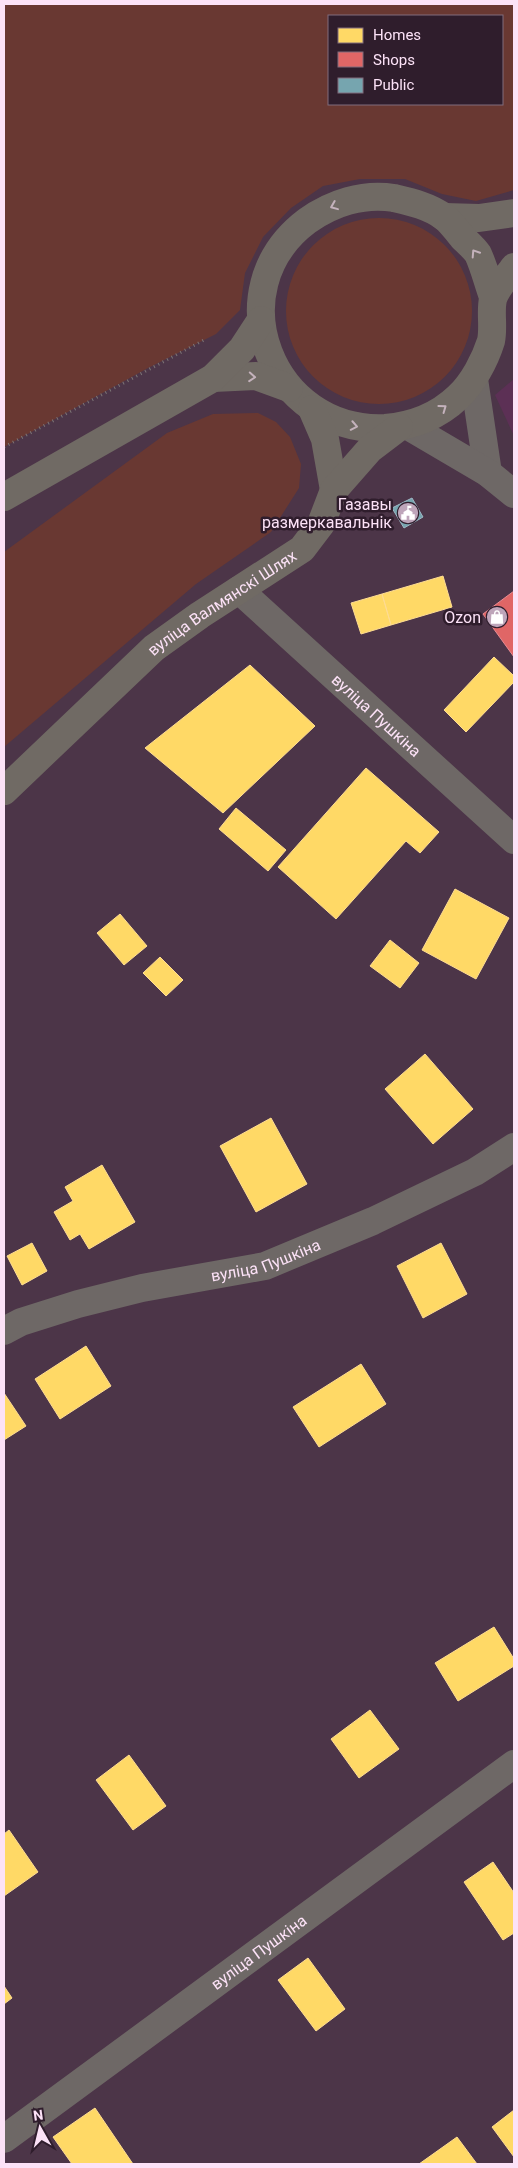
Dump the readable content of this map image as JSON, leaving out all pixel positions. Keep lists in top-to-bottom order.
{
  "streets": {
    "main road": ["вуліца Валмянскі Шлях"],
    "street": ["вуліца Пушкіна"]
  },
  "crossings": [
    ["вуліца Валмянскі Шлях", "вуліца Пушкіна"]
  ],
  "places": {
    "public building": ["Газавы размеркавальнік"],
    "shop": ["Ozon"]
  },
  "legend": ["Homes", "Shops", "Public"],
  "north": "top"
}
